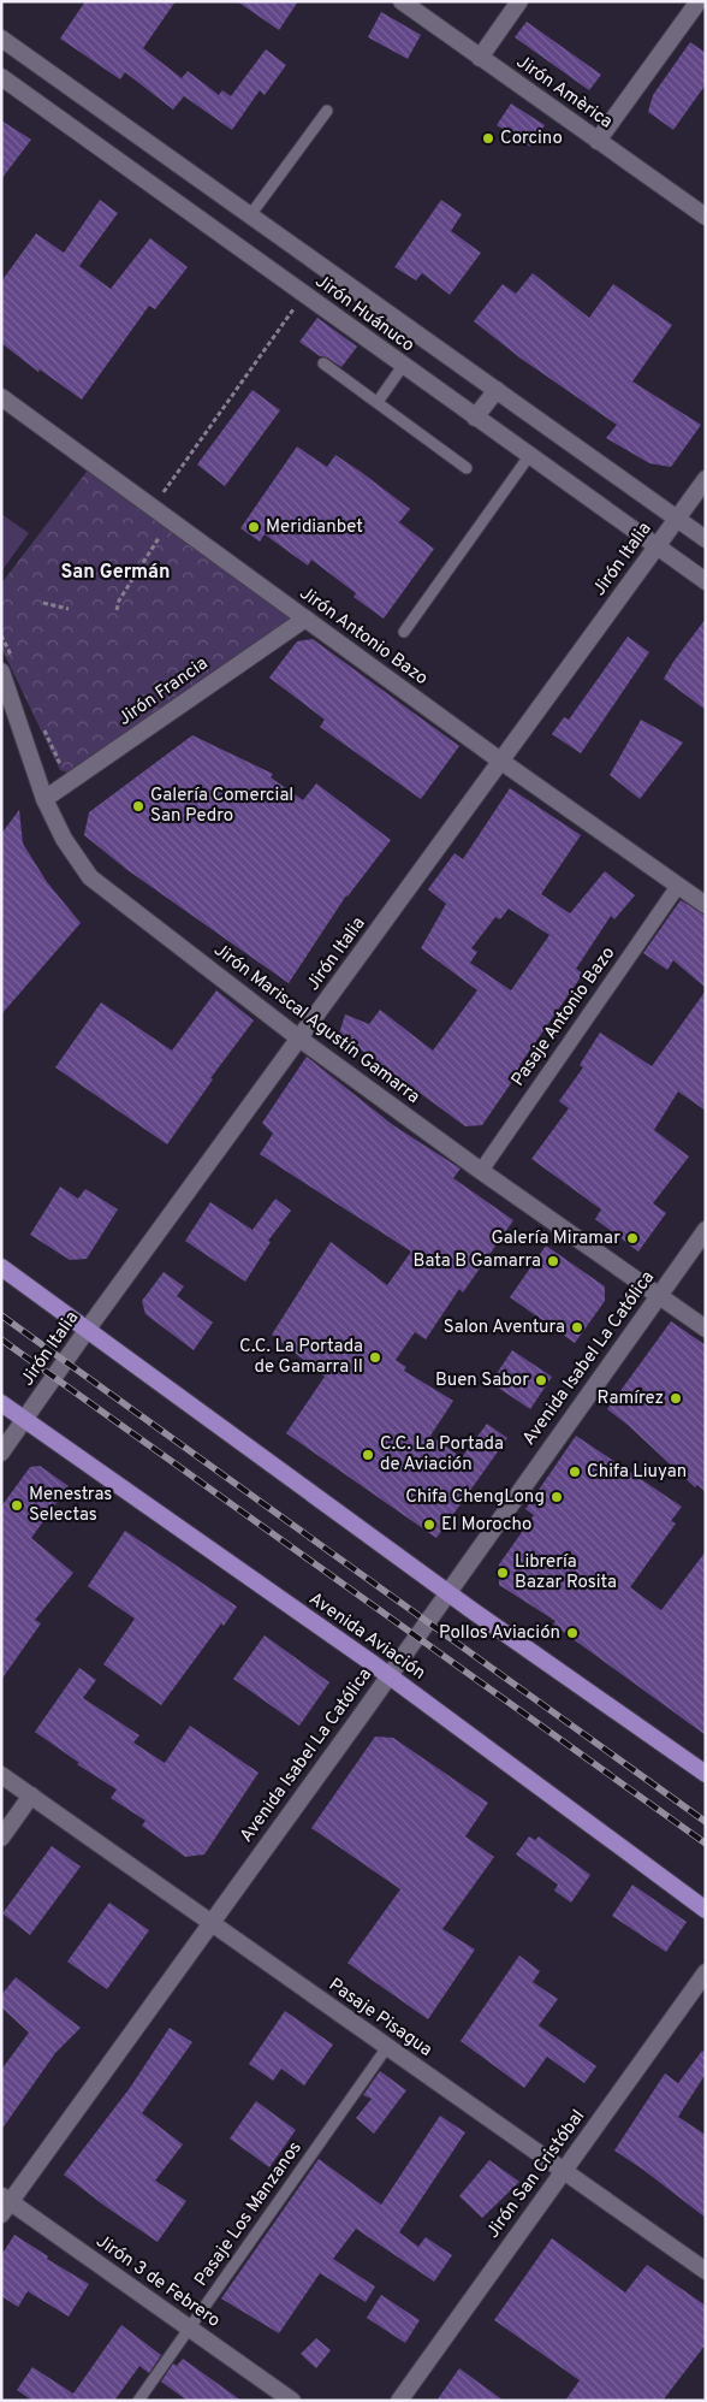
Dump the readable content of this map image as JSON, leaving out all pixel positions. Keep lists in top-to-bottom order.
{
  "streets": {
    "main road": ["Avenida Aviación"],
    "street": [
      "Jirón Amèrica",
      "Jirón Huánuco",
      "Jirón Italia",
      "Jirón Antonio Bazo",
      "Jirón Francia",
      "Pasaje Antonio Bazo",
      "Jirón Mariscal Agustín Gamarra",
      "Avenida Isabel La Católica",
      "Pasaje Pisagua",
      "Jirón San Cristóbal",
      "Jirón 3 de Febrero"
    ],
    "lane": ["Pasaje Los Manzanos"]
  },
  "crossings": [
    ["Jirón Huánuco", "Jirón Italia"],
    ["Jirón Italia", "Jirón Antonio Bazo"],
    ["Jirón Italia", "Jirón Mariscal Agustín Gamarra"],
    ["Jirón Italia", "Avenida Aviación"],
    ["Jirón Antonio Bazo", "Jirón Francia"],
    ["Jirón Antonio Bazo", "Pasaje Antonio Bazo"],
    ["Jirón Francia", "Jirón Mariscal Agustín Gamarra"],
    ["Pasaje Antonio Bazo", "Jirón Mariscal Agustín Gamarra"],
    ["Jirón Mariscal Agustín Gamarra", "Avenida Isabel La Católica"],
    ["Avenida Isabel La Católica", "Avenida Aviación"],
    ["Avenida Isabel La Católica", "Pasaje Pisagua"],
    ["Avenida Isabel La Católica", "Jirón 3 de Febrero"],
    ["Pasaje Pisagua", "Jirón San Cristóbal"],
    ["Pasaje Pisagua", "Pasaje Los Manzanos"],
    ["Pasaje Los Manzanos", "Jirón 3 de Febrero"]
  ],
  "districts": ["San Germán"],
  "places": [
    "Corcino",
    "Meridianbet",
    "Galería Comercial San Pedro",
    "Galería Miramar",
    "Bata B Gamarra",
    "Salon Aventura",
    "C.C. La Portada de Gamarra II",
    "Buen Sabor",
    "Ramírez",
    "C.C. La Portada de Aviación",
    "Chifa Liuyan",
    "Chifa ChengLong",
    "Menestras Selectas",
    "El Morocho",
    "Librería Bazar Rosita",
    "Pollos Aviación"
  ]
}
